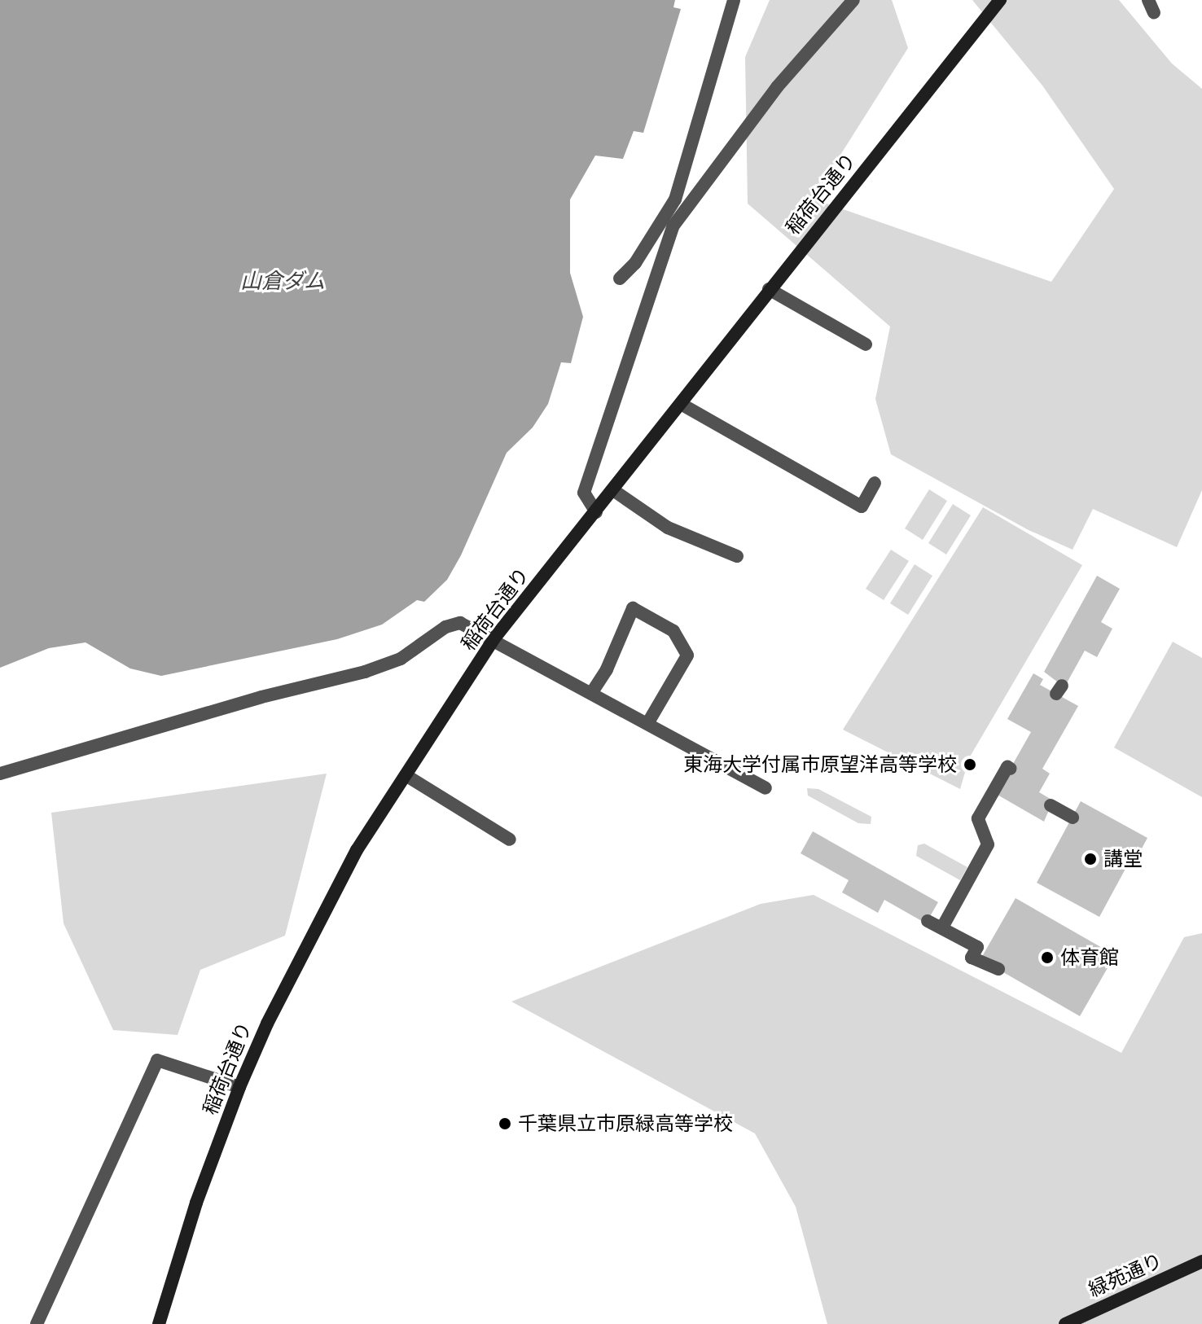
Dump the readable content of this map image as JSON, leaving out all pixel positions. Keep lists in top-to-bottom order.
{
  "streets": {
    "street": ["稲荷台通り", "緑苑通り"]
  },
  "water": ["山倉ダム"],
  "places": [
    "東海大学付属市原望洋高等学校",
    "講堂",
    "体育館",
    "千葉県立市原緑高等学校"
  ]
}
